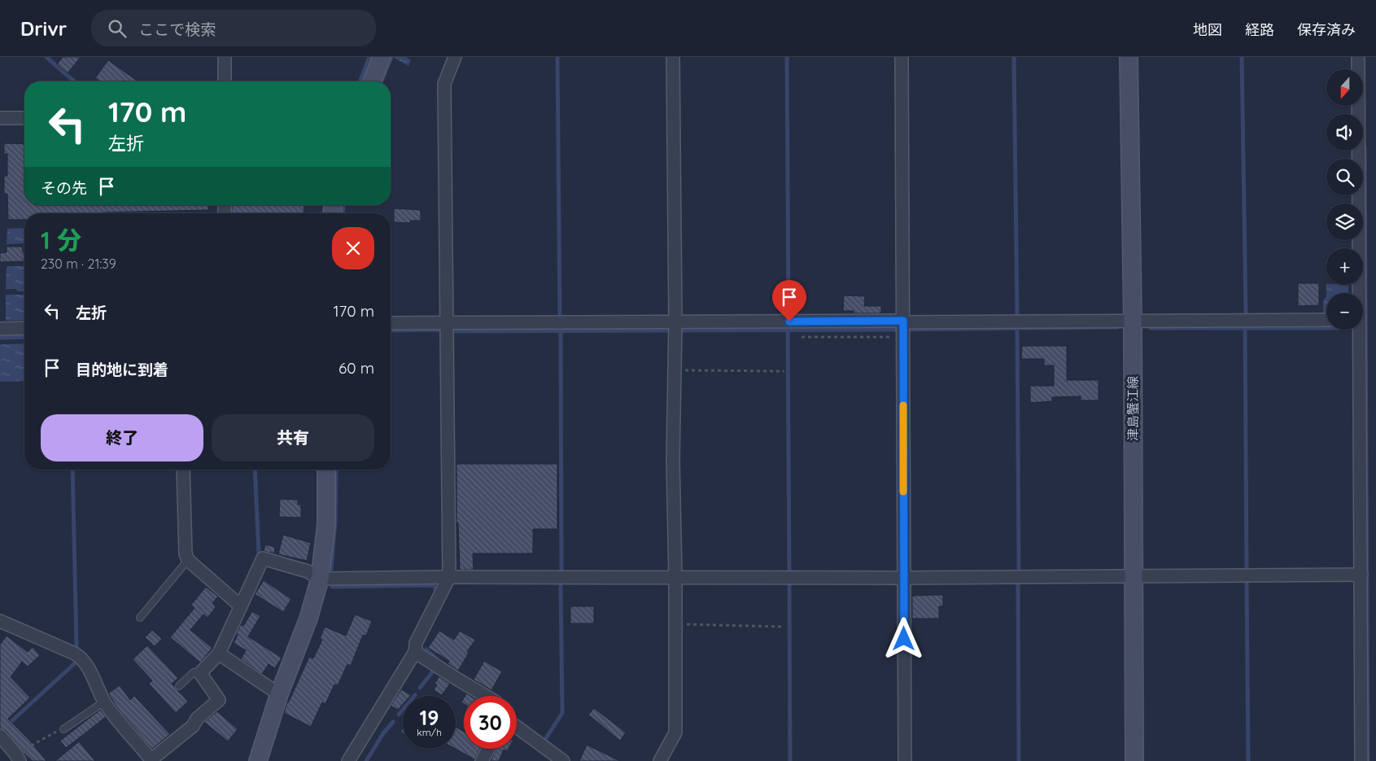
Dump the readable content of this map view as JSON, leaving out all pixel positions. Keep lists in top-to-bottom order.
{
  "streets": {
    "main road": ["津島蟹江線"]
  },
  "north": "bottom",
  "page": {
    "header": "Drivr",
    "search": "ここで検索",
    "nav": ["地図", "経路", "保存済み"],
    "map_buttons": ["+", "−"],
    "turn": ["170 m", "左折"],
    "then": "その先",
    "heading": ["1 分", "230 m · 21:39"],
    "list": [
      {
        "name": "左折",
        "value": "170 m"
      },
      {
        "name": "目的地に到着",
        "value": "60 m"
      }
    ],
    "buttons": ["終了", "共有"],
    "speed": "19 km/h",
    "limit": "30"
  }
}
